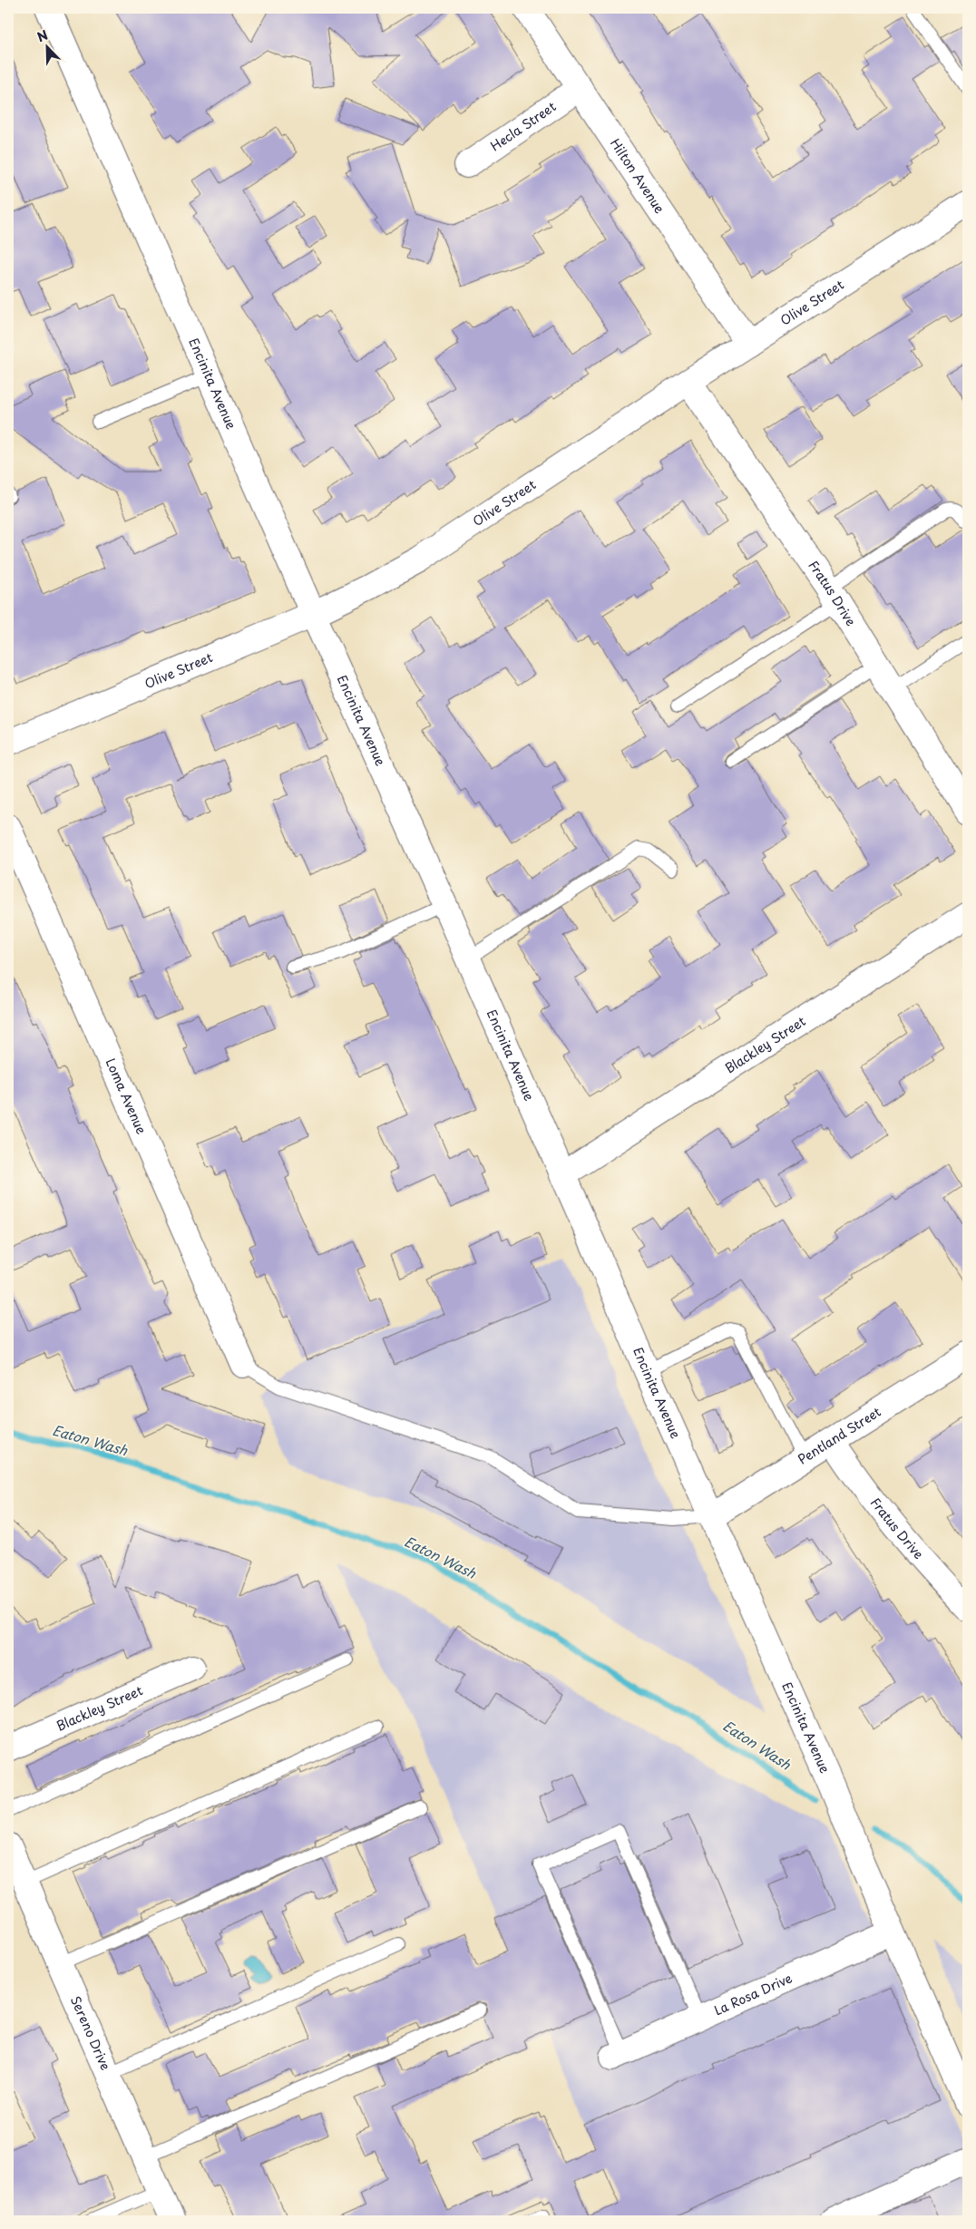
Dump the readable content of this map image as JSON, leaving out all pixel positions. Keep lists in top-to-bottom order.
{
  "streets": {
    "street": [
      "Hecla Street",
      "Hilton Avenue",
      "Olive Street",
      "Encinita Avenue",
      "Fratus Drive",
      "Blackley Street",
      "Loma Avenue",
      "Pentland Street",
      "La Rosa Drive",
      "Sereno Drive"
    ]
  },
  "crossings": [
    ["Hecla Street", "Hilton Avenue"],
    ["Hilton Avenue", "Olive Street"],
    ["Olive Street", "Encinita Avenue"],
    ["Olive Street", "Fratus Drive"],
    ["Encinita Avenue", "Blackley Street"],
    ["Encinita Avenue", "Pentland Street"],
    ["Encinita Avenue", "La Rosa Drive"],
    ["Fratus Drive", "Pentland Street"]
  ],
  "water": ["Eaton Wash"],
  "north": "top left"
}
